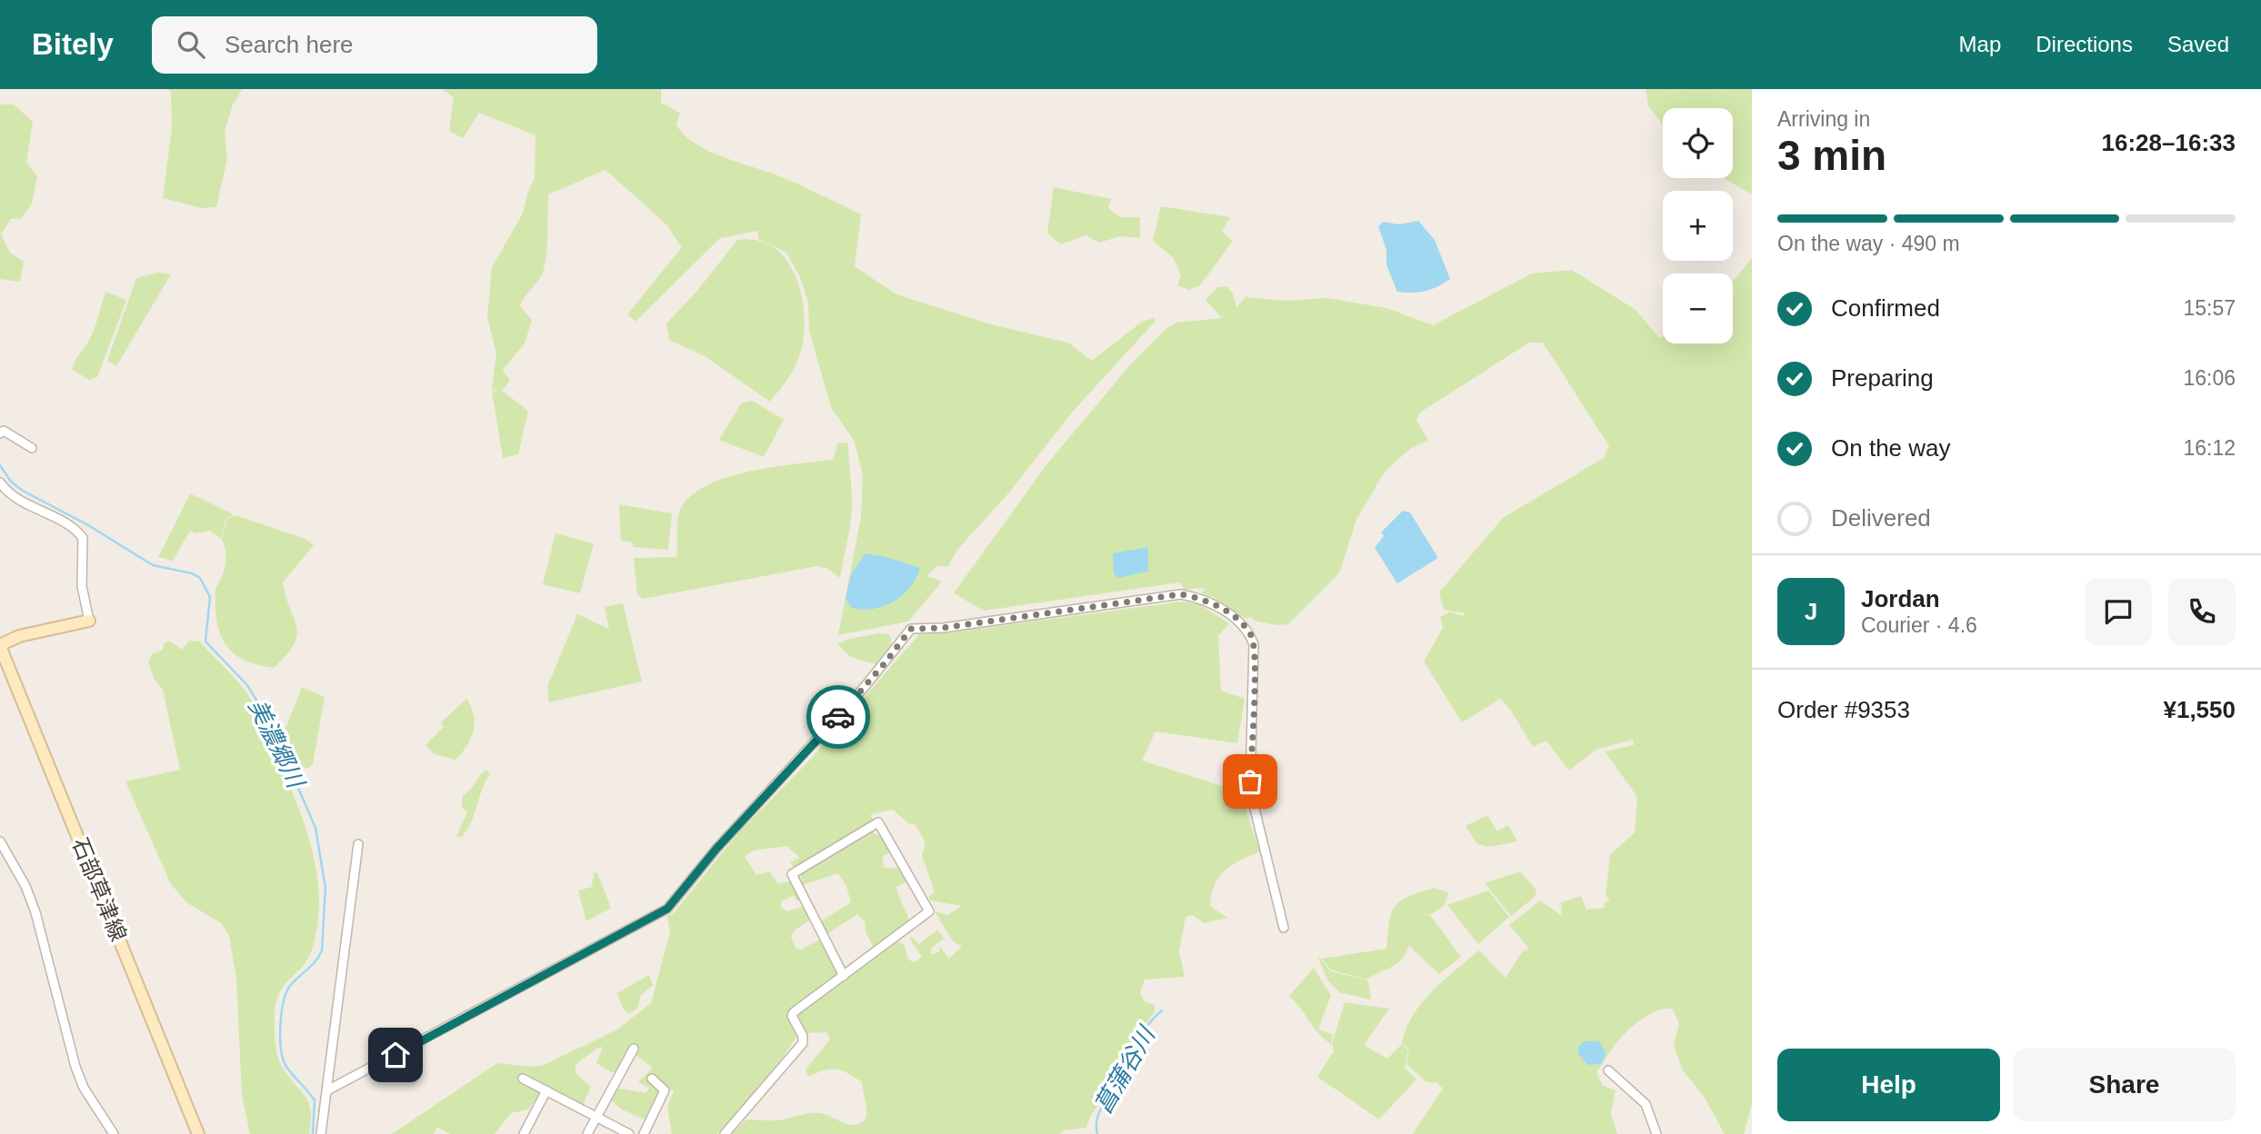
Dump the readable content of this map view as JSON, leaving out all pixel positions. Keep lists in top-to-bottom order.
{
  "streets": {
    "main road": ["石部草津線"]
  },
  "water": ["美濃郷川", "菖蒲谷川"],
  "page": {
    "header": "Bitely",
    "search": "Search here",
    "nav": ["Map", "Directions", "Saved"],
    "heading": ["3 min", "Arriving in", "16:28–16:33"],
    "panel": [
      "Jordan",
      "Courier · 4.6",
      "Order #9353",
      "¥1,550"
    ],
    "map_buttons": ["+", "−"],
    "bar": "On the way · 490 m",
    "list": [
      ["Confirmed", "15:57"],
      ["Preparing", "16:06"],
      ["On the way", "16:12"],
      "Delivered"
    ],
    "round": "J",
    "buttons": ["Help", "Share"]
  }
}
